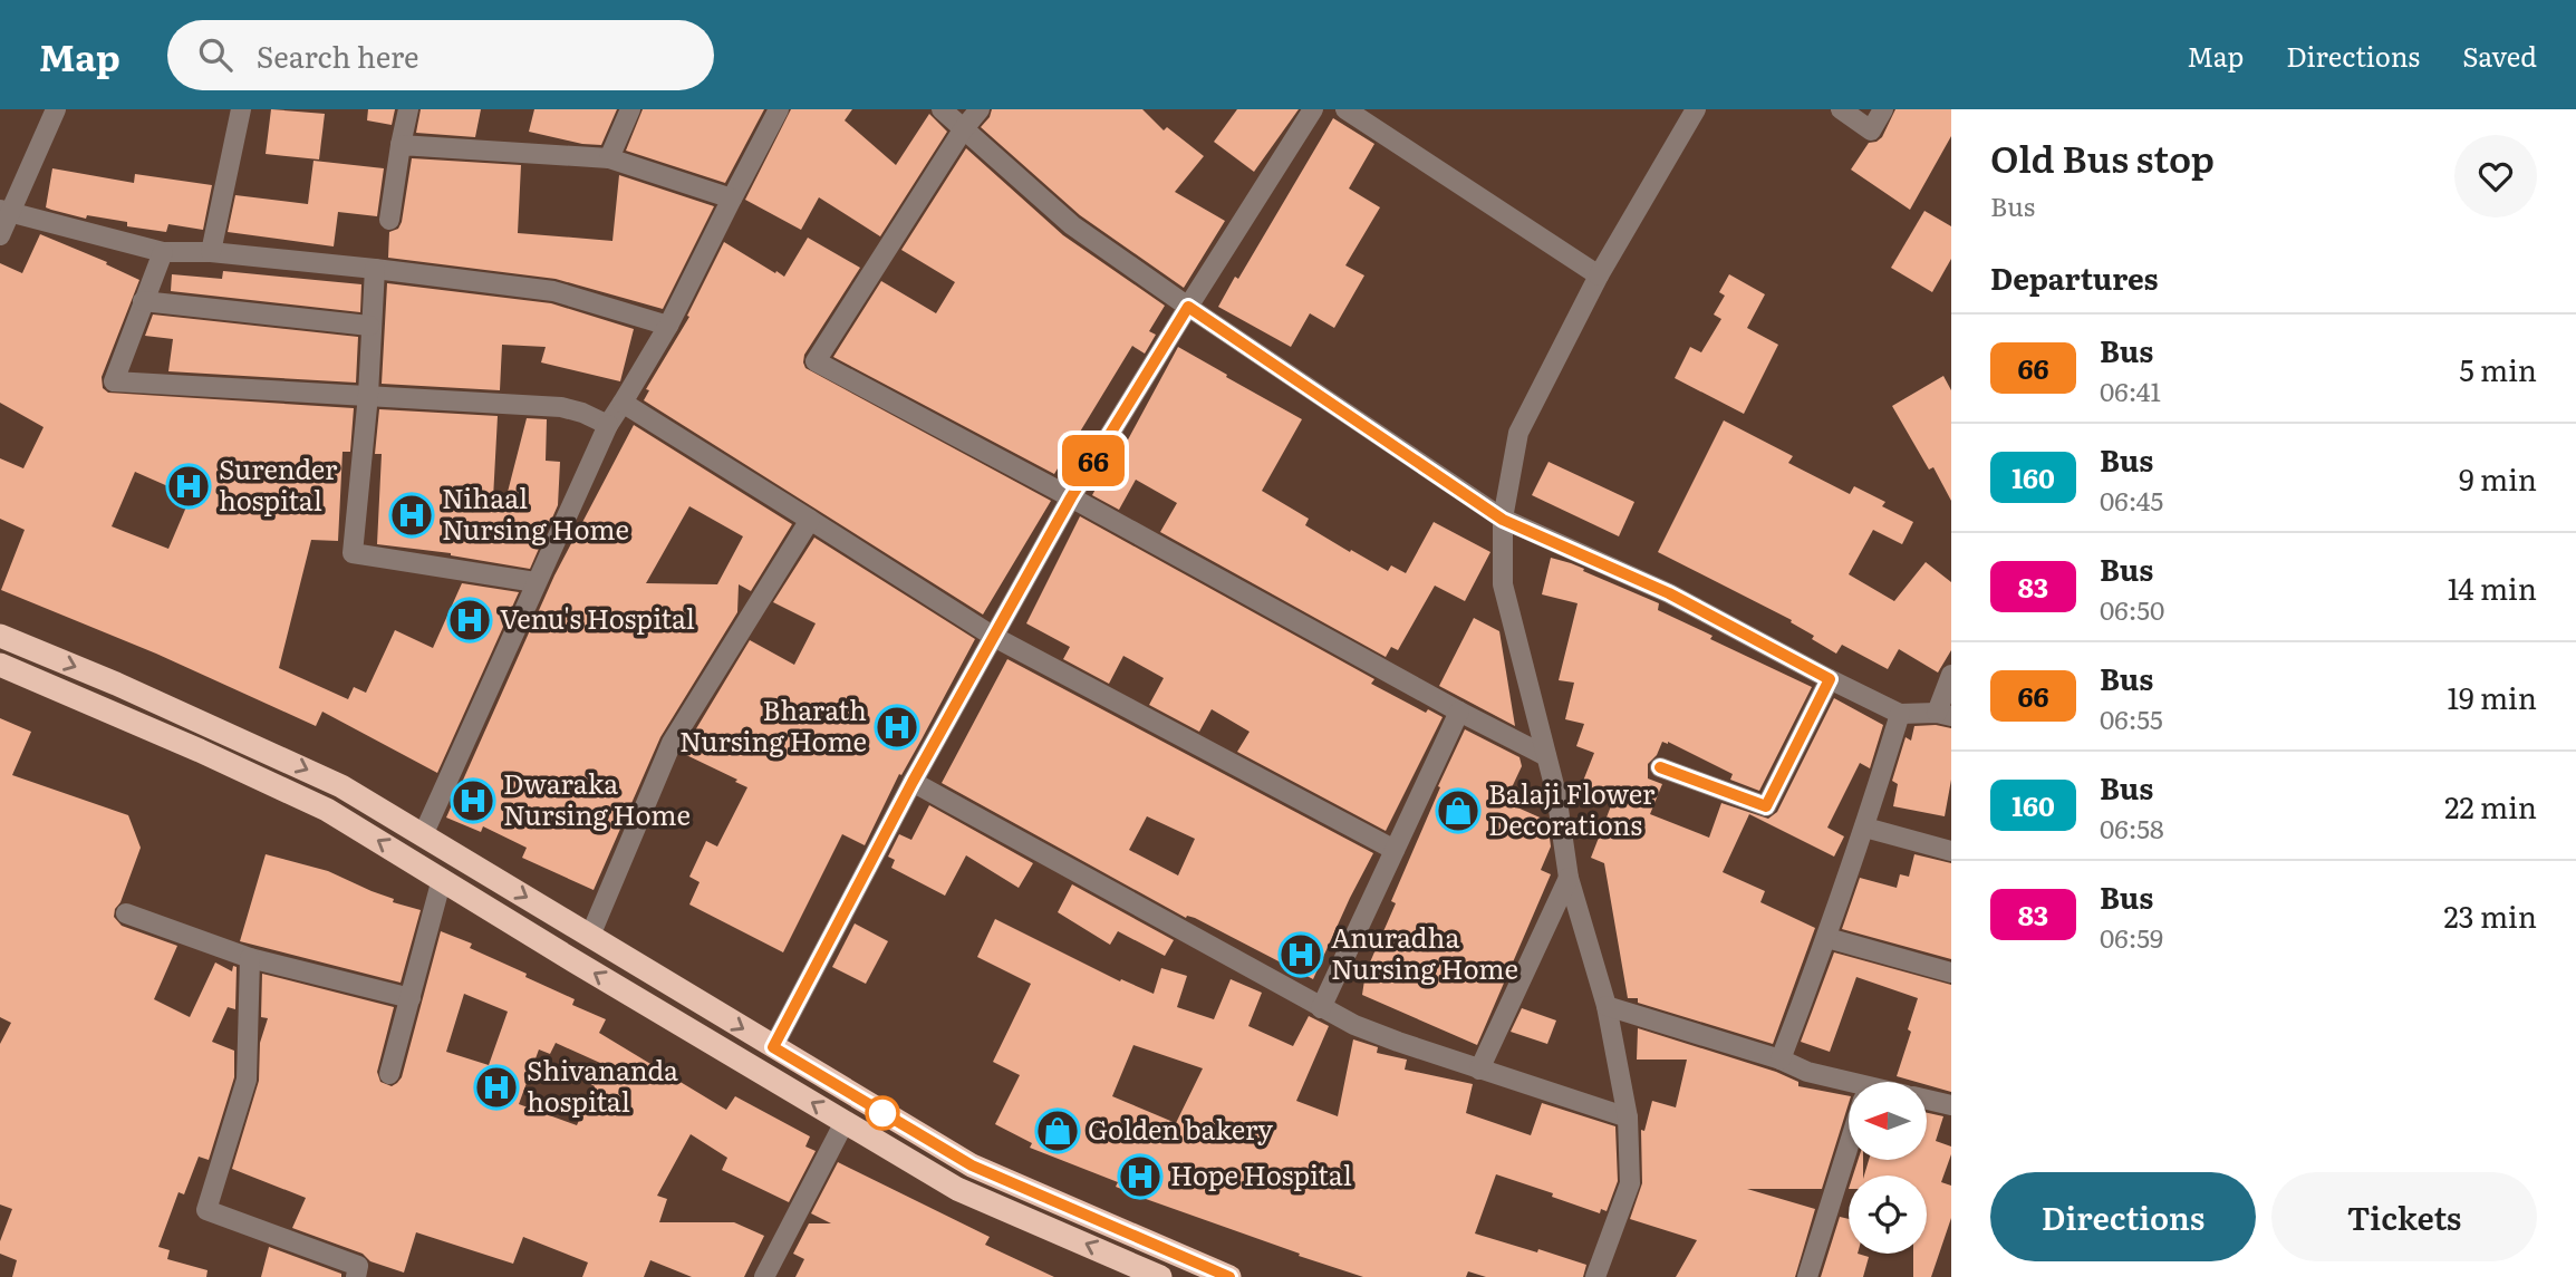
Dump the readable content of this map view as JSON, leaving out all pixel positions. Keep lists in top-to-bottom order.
{
  "places": {
    "hospital": [
      "Surender hospital",
      "Nihaal Nursing Home",
      "Venu's Hospital",
      "Bharath Nursing Home",
      "Dwaraka Nursing Home",
      "Anuradha Nursing Home",
      "Shivananda hospital",
      "Hope Hospital"
    ],
    "shop": ["Balaji Flower Decorations", "Golden bakery"]
  },
  "lines": ["bus line 66"],
  "north": "left",
  "page": {
    "header": "Map",
    "search": "Search here",
    "nav": ["Map", "Directions", "Saved"],
    "on_map": "66",
    "heading": [
      ["Old Bus stop", "Bus"],
      "Departures"
    ],
    "list": [
      {
        "mark": "66",
        "name": "Bus",
        "note": "06:41",
        "value": "5 min"
      },
      {
        "mark": "160",
        "name": "Bus",
        "note": "06:45",
        "value": "9 min"
      },
      {
        "mark": "83",
        "name": "Bus",
        "note": "06:50",
        "value": "14 min"
      },
      {
        "mark": "66",
        "name": "Bus",
        "note": "06:55",
        "value": "19 min"
      },
      {
        "mark": "160",
        "name": "Bus",
        "note": "06:58",
        "value": "22 min"
      },
      {
        "mark": "83",
        "name": "Bus",
        "note": "06:59",
        "value": "23 min"
      }
    ],
    "buttons": ["Directions", "Tickets"]
  }
}
